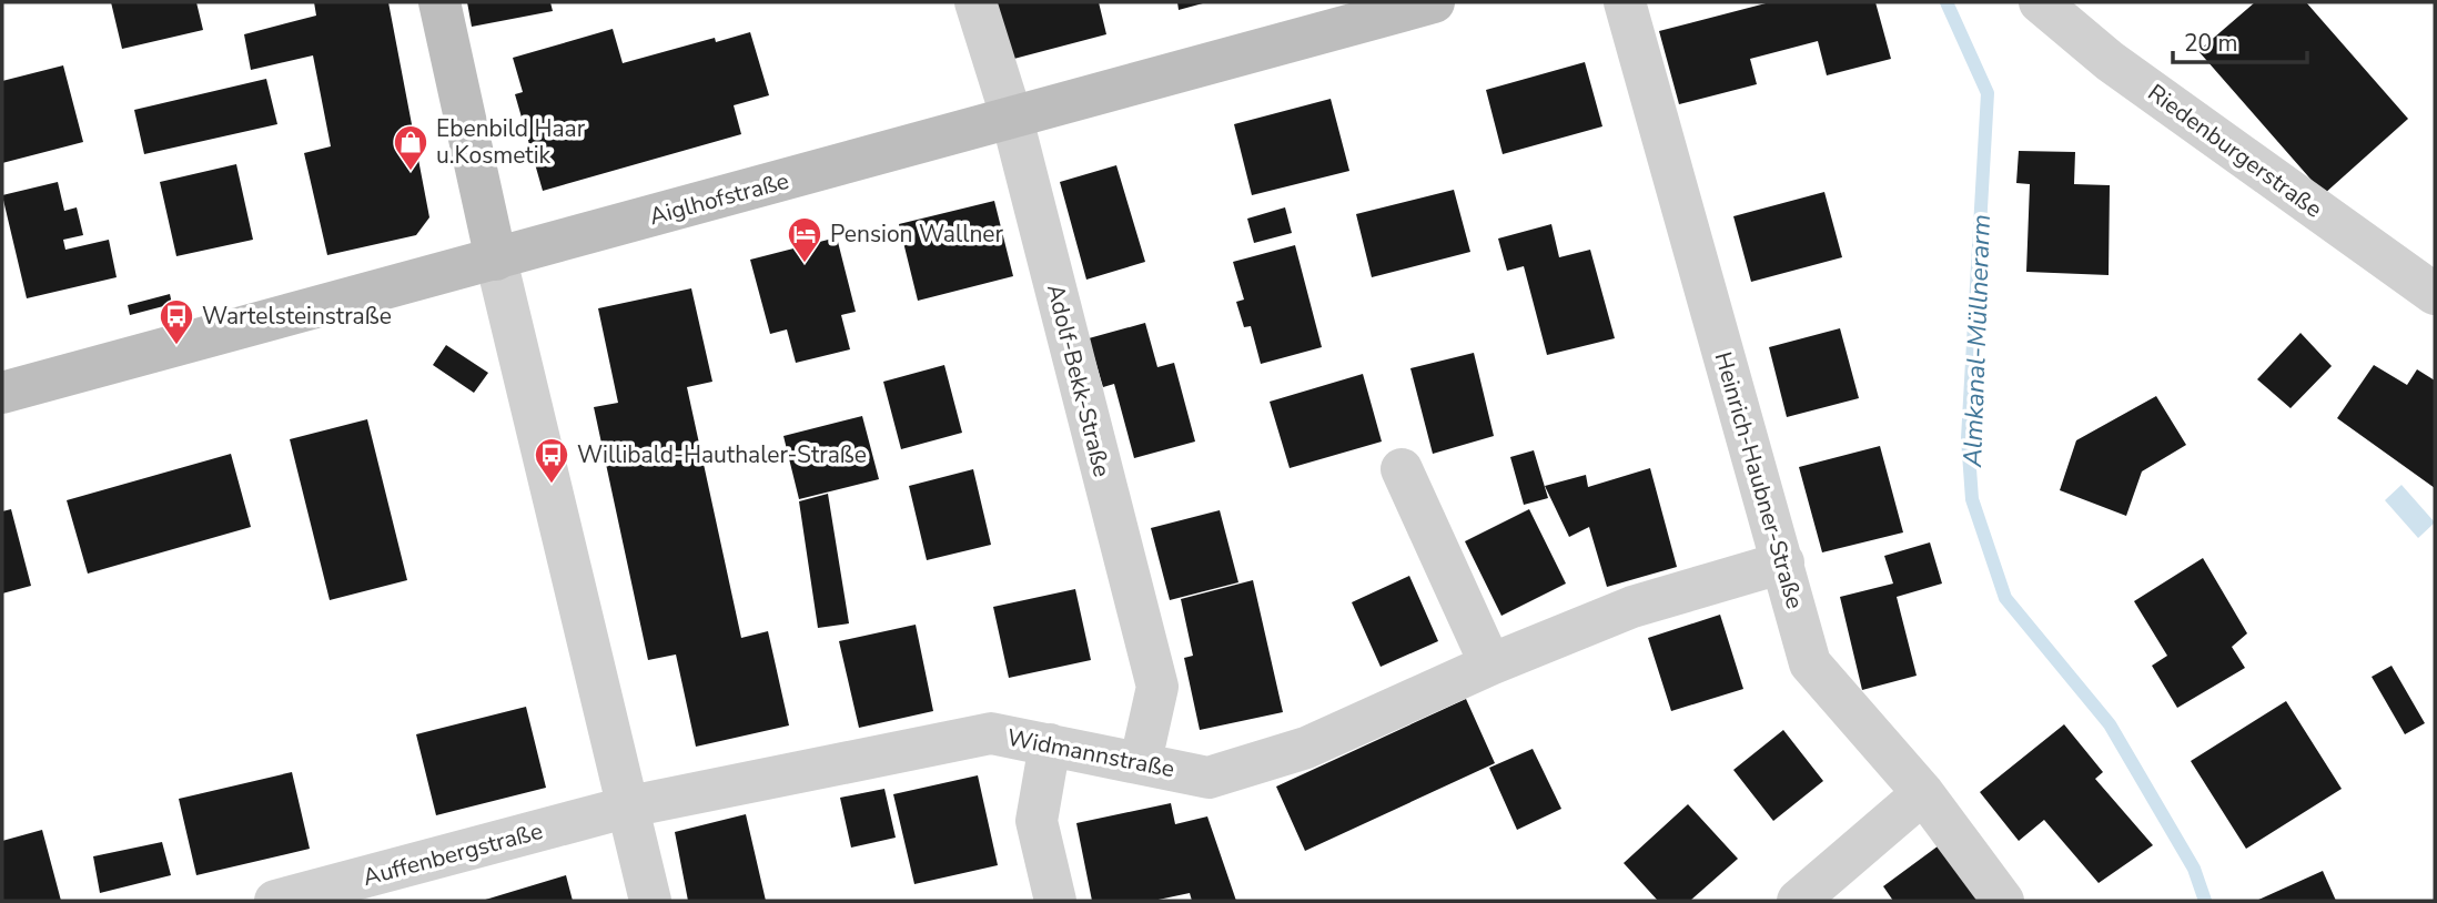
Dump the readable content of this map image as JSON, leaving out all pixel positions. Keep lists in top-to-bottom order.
{
  "streets": {
    "street": [
      "Riedenburgerstraße",
      "Aiglhofstraße",
      "Adolf-Bekk-Straße",
      "Heinrich-Haubner-Straße",
      "Widmannstraße",
      "Auffenbergstraße"
    ]
  },
  "crossings": [
    ["Aiglhofstraße", "Adolf-Bekk-Straße"],
    ["Adolf-Bekk-Straße", "Widmannstraße"],
    ["Heinrich-Haubner-Straße", "Widmannstraße"],
    ["Widmannstraße", "Auffenbergstraße"]
  ],
  "water": ["Almkanal-Müllnerarm"],
  "places": {
    "shop": ["Ebenbild Haar u.Kosmetik"],
    "hotel": ["Pension Wallner"],
    "bus stop": ["Wartelsteinstraße", "Willibald-Hauthaler-Straße"]
  },
  "scale_bar": "20 m"
}
